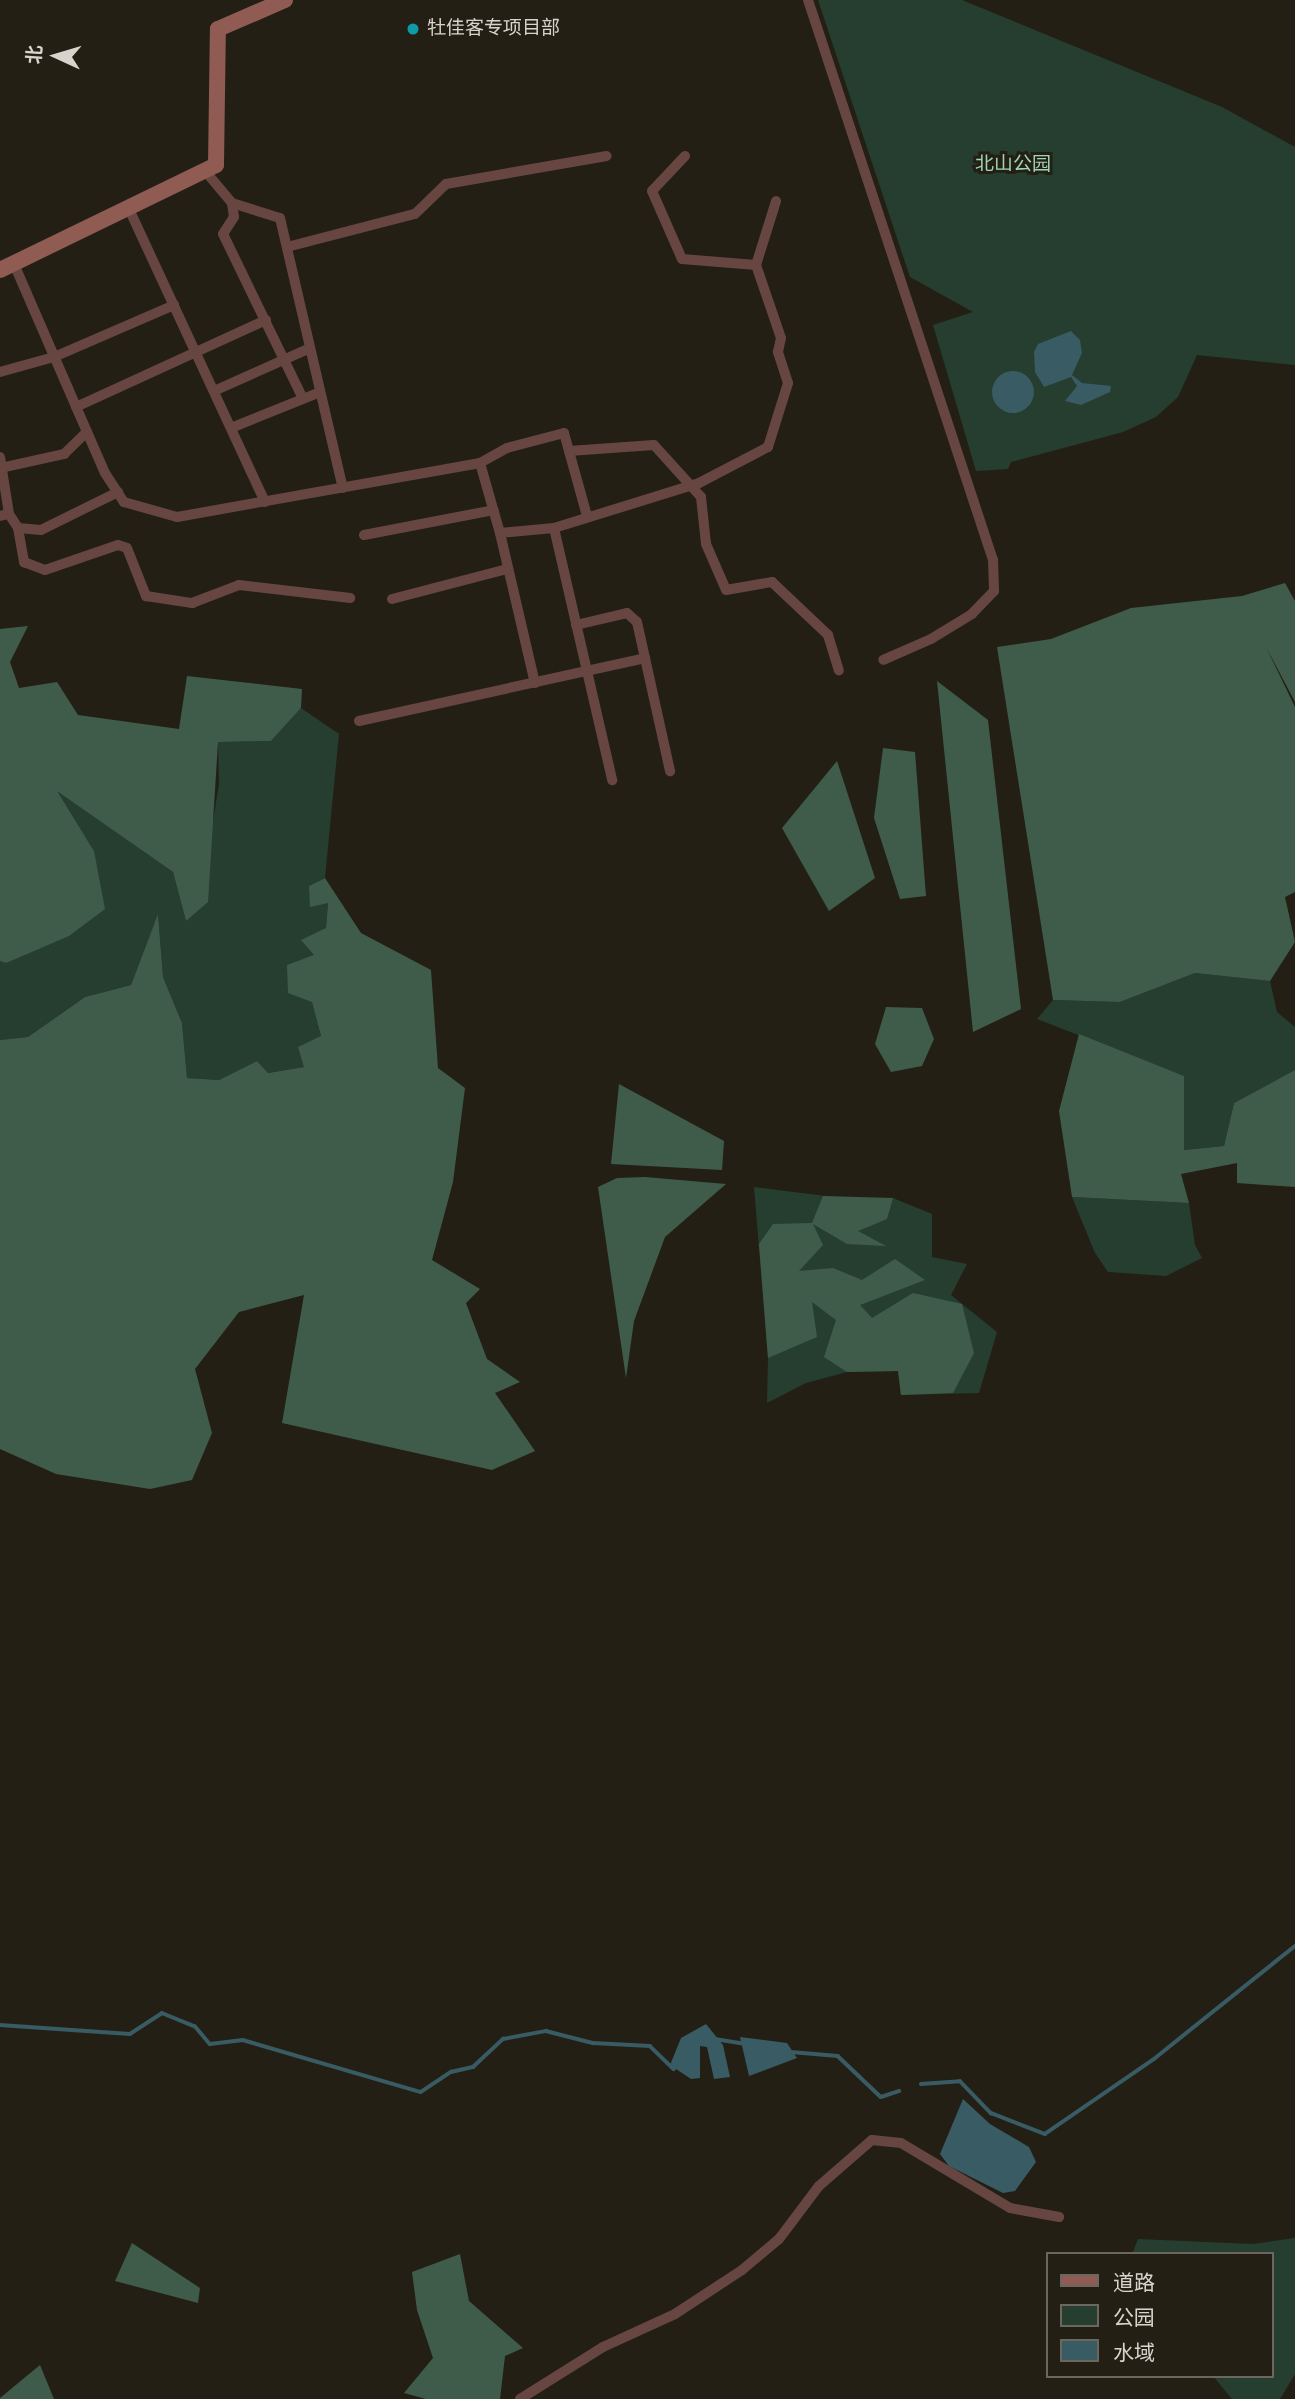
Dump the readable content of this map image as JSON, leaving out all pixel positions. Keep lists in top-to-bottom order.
{
  "parks": ["北山公园"],
  "places": ["牡佳客专项目部"],
  "legend": ["道路", "公园", "水域"],
  "north": "left"
}
